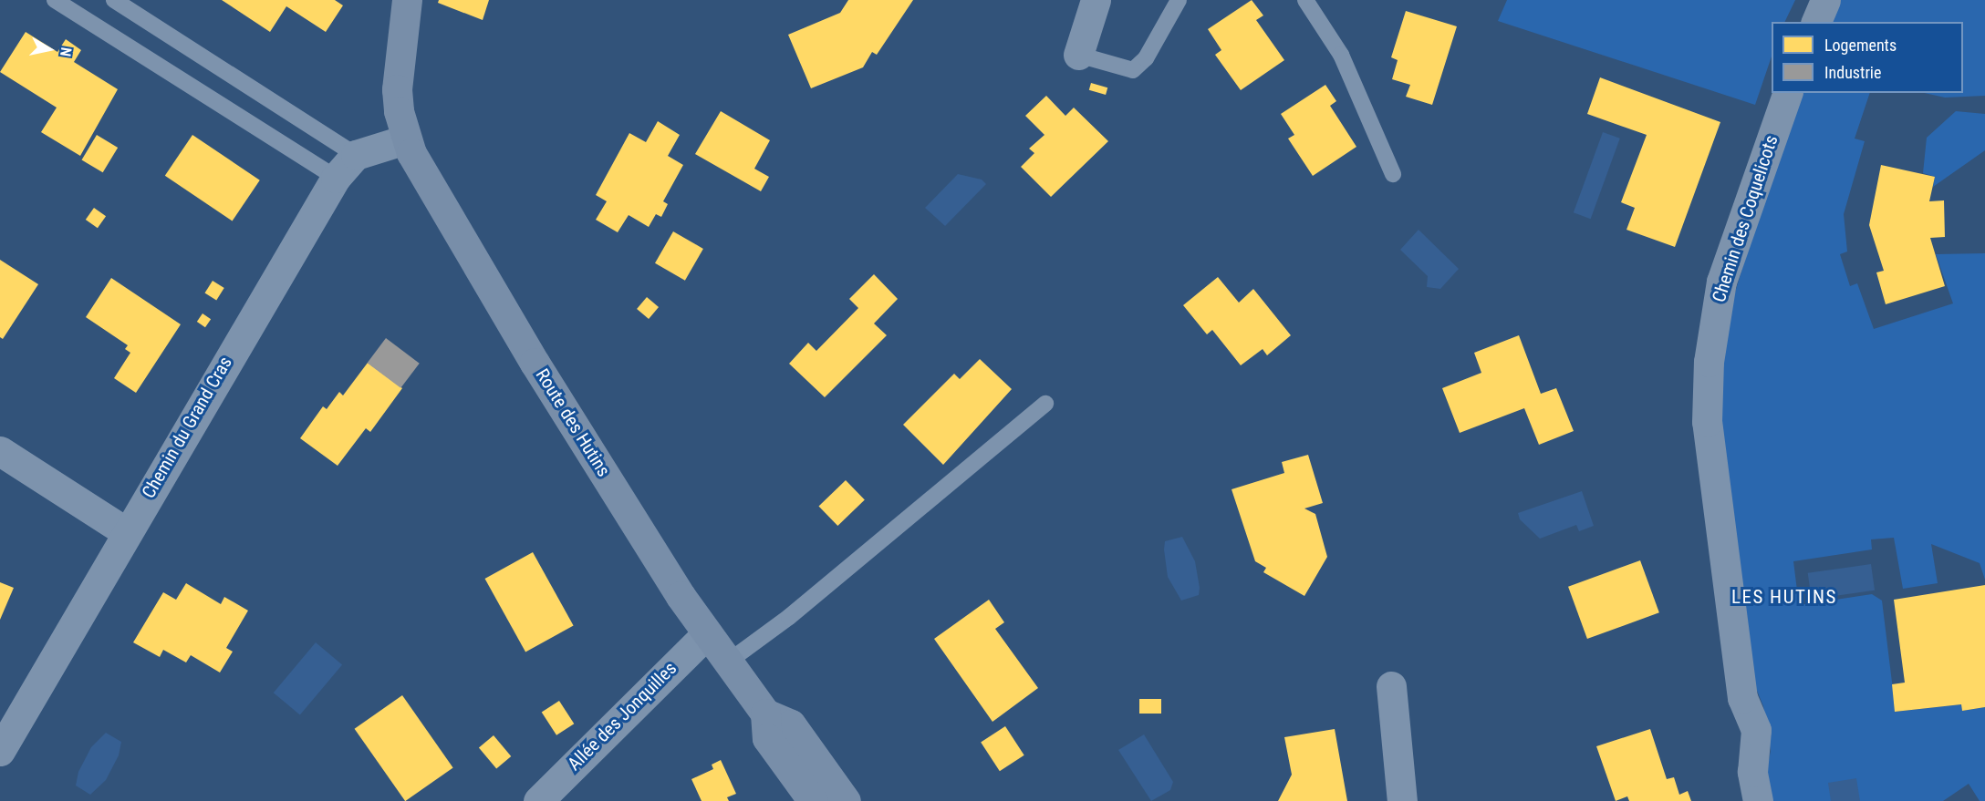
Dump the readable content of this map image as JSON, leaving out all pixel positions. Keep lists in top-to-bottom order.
{
  "streets": {
    "street": [
      "Chemin des Coquelicots",
      "Route des Hutins",
      "Chemin du Grand Cras",
      "Allée des Jonquilles"
    ]
  },
  "crossings": [
    ["Route des Hutins", "Allée des Jonquilles"]
  ],
  "districts": ["LES HUTINS"],
  "legend": ["Logements", "Industrie"],
  "north": "right"
}
